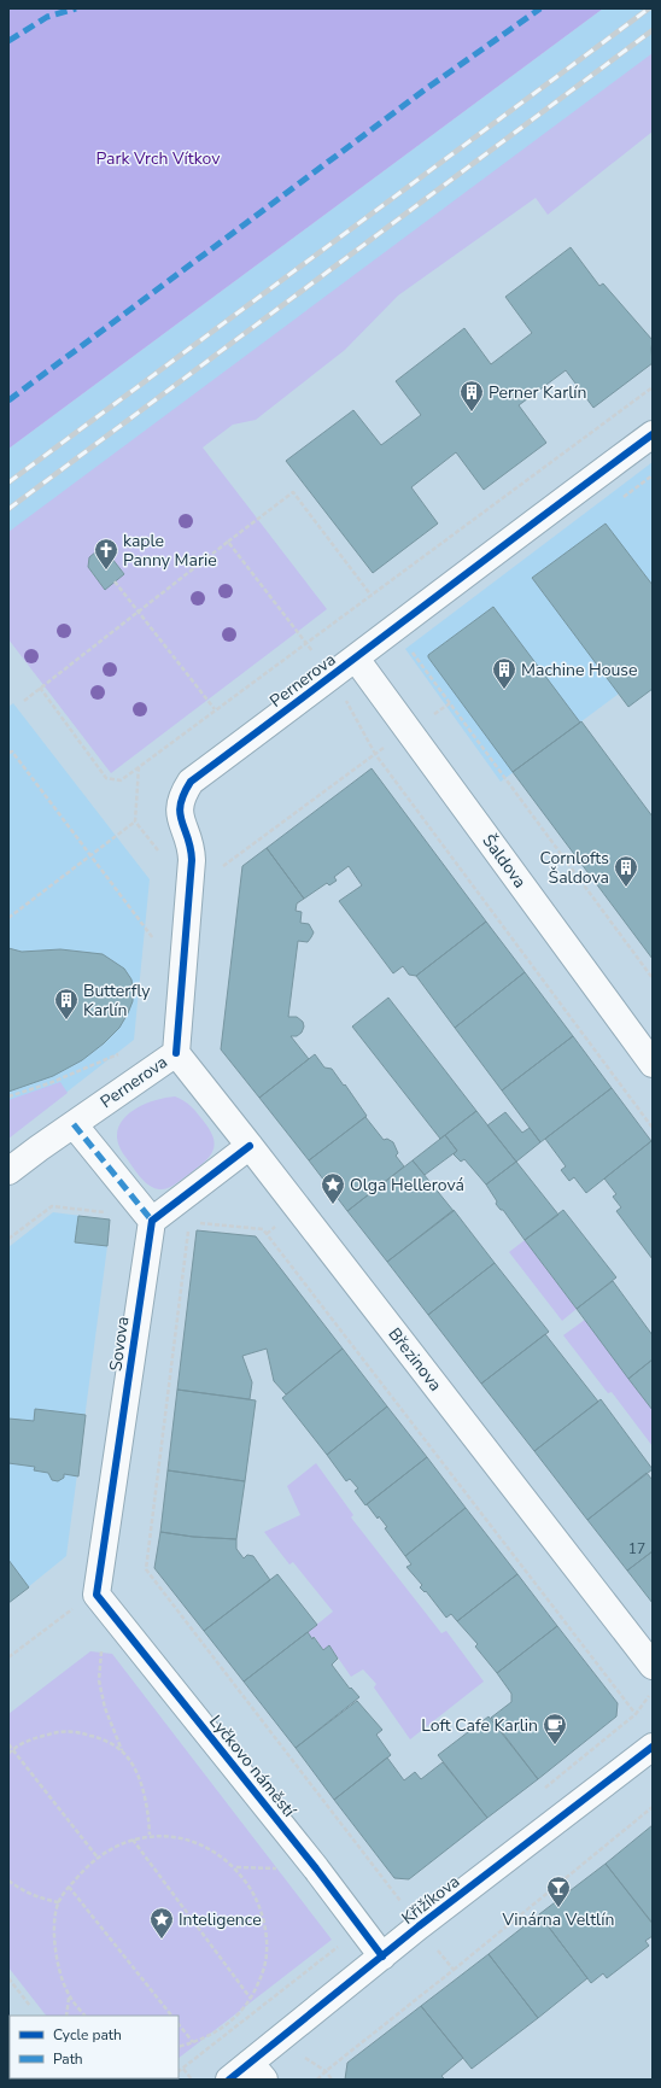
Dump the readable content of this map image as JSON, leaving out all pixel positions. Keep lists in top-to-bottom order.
{
  "streets": {
    "street": [
      "Pernerova",
      "Šaldova",
      "Sovova",
      "Březinova",
      "Lyčkovo náměstí",
      "Křižíkova"
    ]
  },
  "crossings": [
    ["Pernerova", "Šaldova"],
    ["Pernerova", "Březinova"],
    ["Sovova", "Lyčkovo náměstí"],
    ["Lyčkovo náměstí", "Křižíkova"]
  ],
  "parks": ["Park Vrch Vítkov"],
  "places": {
    "building": [
      "Perner Karlín",
      "Machine House",
      "Cornlofts Šaldova",
      "Butterfly Karlín"
    ],
    "church": ["kaple Panny Marie"],
    "place": ["Olga Hellerová", "Inteligence"],
    "cafe": ["Loft Cafe Karlin"],
    "bar": ["Vinárna Veltlín"]
  },
  "house_numbers": ["17"],
  "legend": ["Cycle path", "Path"]
}
